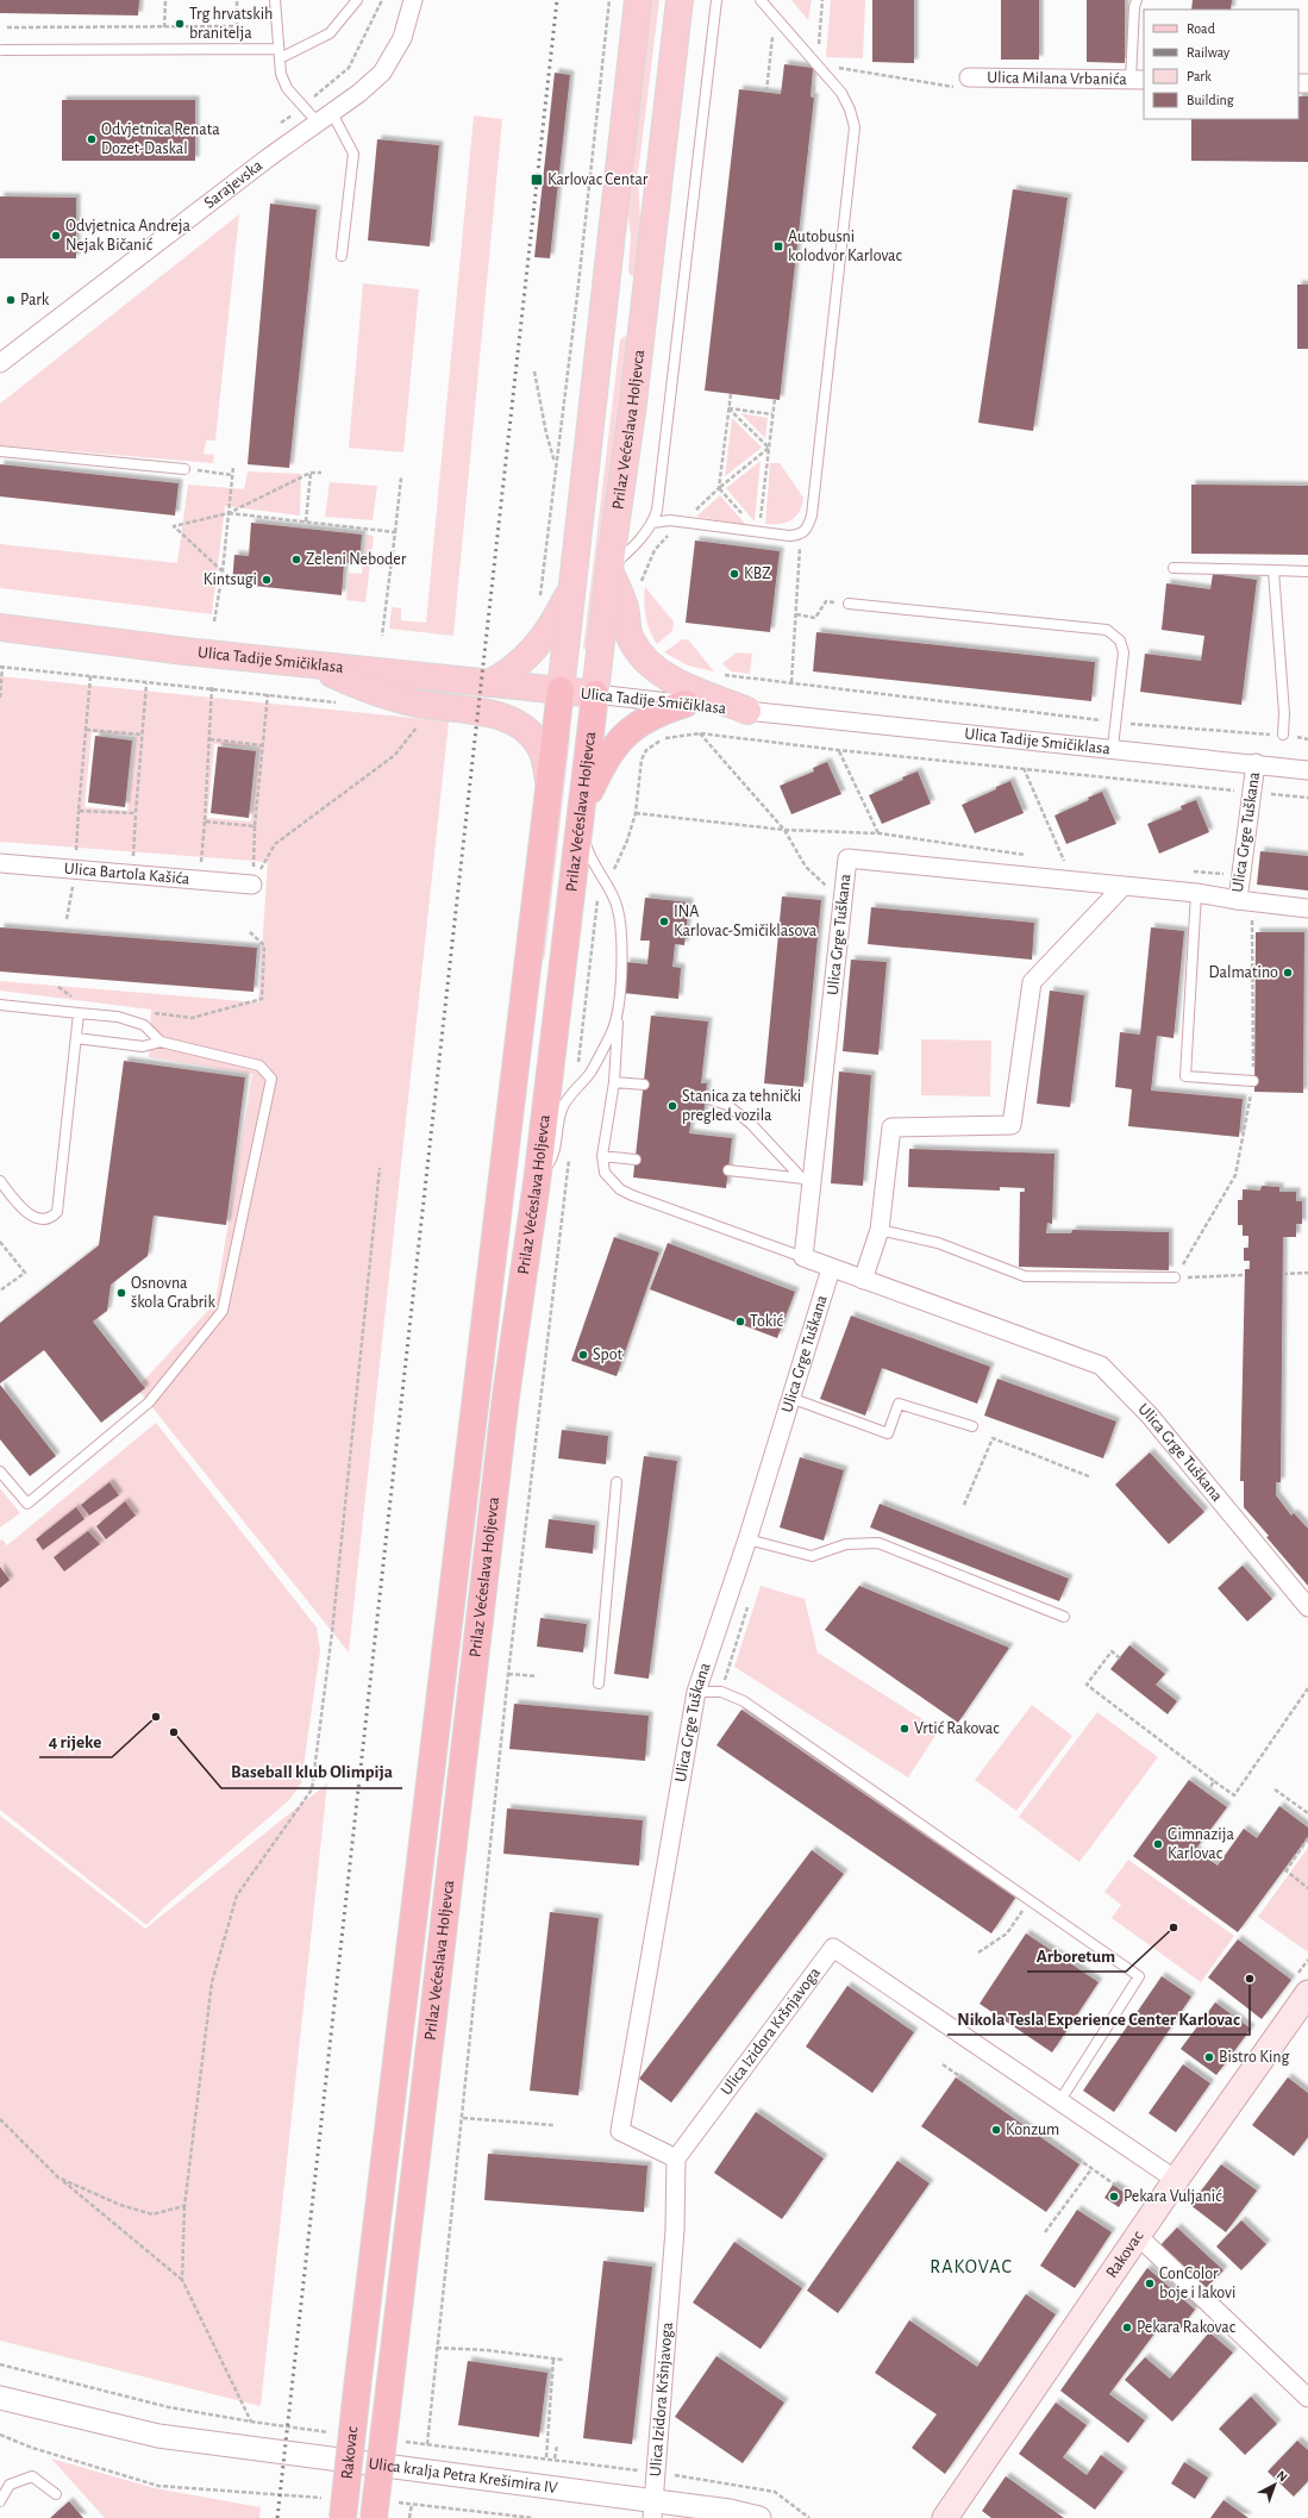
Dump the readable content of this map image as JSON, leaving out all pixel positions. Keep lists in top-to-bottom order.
{
  "streets": {
    "highway": ["Prilaz Većeslava Holjevca", "Rakovac"],
    "main road": ["Ulica Tadije Smičiklasa"],
    "street": [
      "Ulica Milana Vrbanića",
      "Sarajevska",
      "Ulica Grge Tuškana",
      "Ulica Bartola Kašića",
      "Ulica Izidora Kršnjavoga",
      "Ulica kralja Petra Krešimira IV"
    ]
  },
  "crossings": [
    ["Prilaz Većeslava Holjevca", "Ulica Tadije Smičiklasa"],
    ["Prilaz Većeslava Holjevca", "Rakovac"],
    ["Ulica Tadije Smičiklasa", "Ulica Grge Tuškana"],
    ["Ulica Grge Tuškana", "Ulica Izidora Kršnjavoga"],
    ["Ulica Izidora Kršnjavoga", "Rakovac"],
    ["Ulica Izidora Kršnjavoga", "Ulica kralja Petra Krešimira IV"]
  ],
  "districts": ["RAKOVAC"],
  "places": {
    "other": [
      "Trg hrvatskih branitelja",
      "Odvjetnica Renata Dozet-Daskal",
      "Odvjetnica Andreja Nejak Bičanić",
      "Park",
      "Zeleni Neboder",
      "KBZ",
      "Kintsugi",
      "INA Karlovac-Smičiklasova",
      "Dalmatino",
      "Stanica za tehnički pregled vozila",
      "Osnovna škola Grabrik",
      "Tokić",
      "Spot",
      "4 rijeke",
      "Vrtić Rakovac",
      "Baseball klub Olimpija",
      "Gimnazija Karlovac",
      "Arboretum",
      "Nikola Tesla Experience Center Karlovac",
      "Bistro King",
      "Konzum",
      "Pekara Vuljanić",
      "ConColor boje i lakovi",
      "Pekara Rakovac"
    ],
    "transit": ["Karlovac Centar", "Autobusni kolodvor Karlovac"]
  },
  "legend": [
    "Road",
    "Railway",
    "Park",
    "Building"
  ],
  "north": "top right"
}
